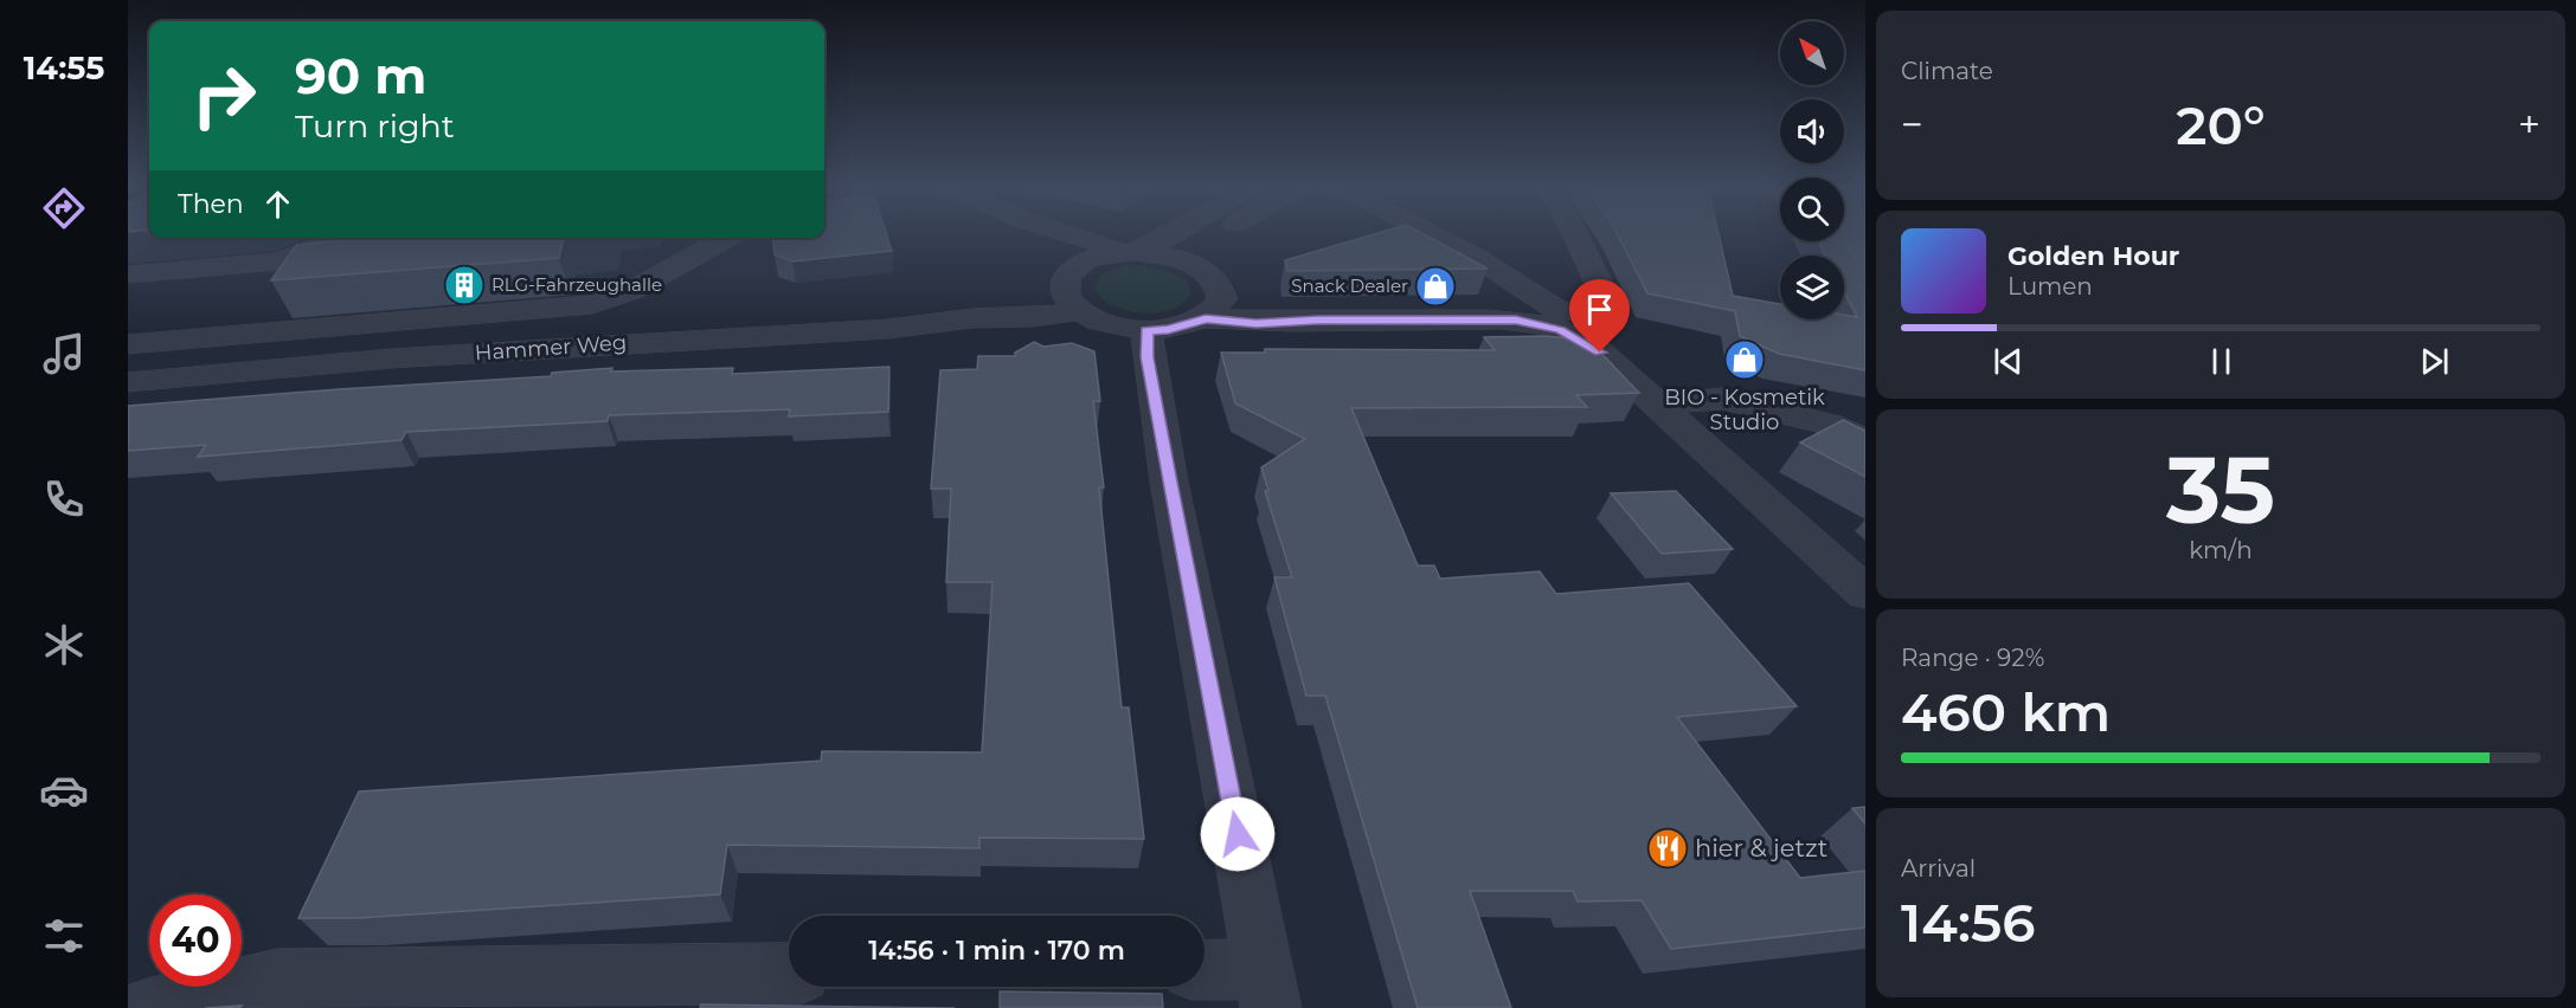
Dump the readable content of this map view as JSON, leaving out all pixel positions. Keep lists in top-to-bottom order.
{
  "streets": {
    "street": ["Hammer Weg"]
  },
  "places": {
    "building": ["RLG-Fahrzeughalle"],
    "shop": ["Snack Dealer", "BIO - Kosmetik Studio"],
    "restaurant": ["hier & jetzt"]
  },
  "north": "top left",
  "page": {
    "tabs": "14:55",
    "tile": [
      "Climate",
      ["35", "km/h"],
      ["Range · 92%", "460 km"],
      ["Arrival", "14:56"]
    ],
    "turn": ["90 m", "Turn right"],
    "heat": ["−", "20°", "+"],
    "then": "Then",
    "song": ["Golden Hour", "Lumen"],
    "limit": "40",
    "trip": "14:56 · 1 min · 170 m"
  }
}
